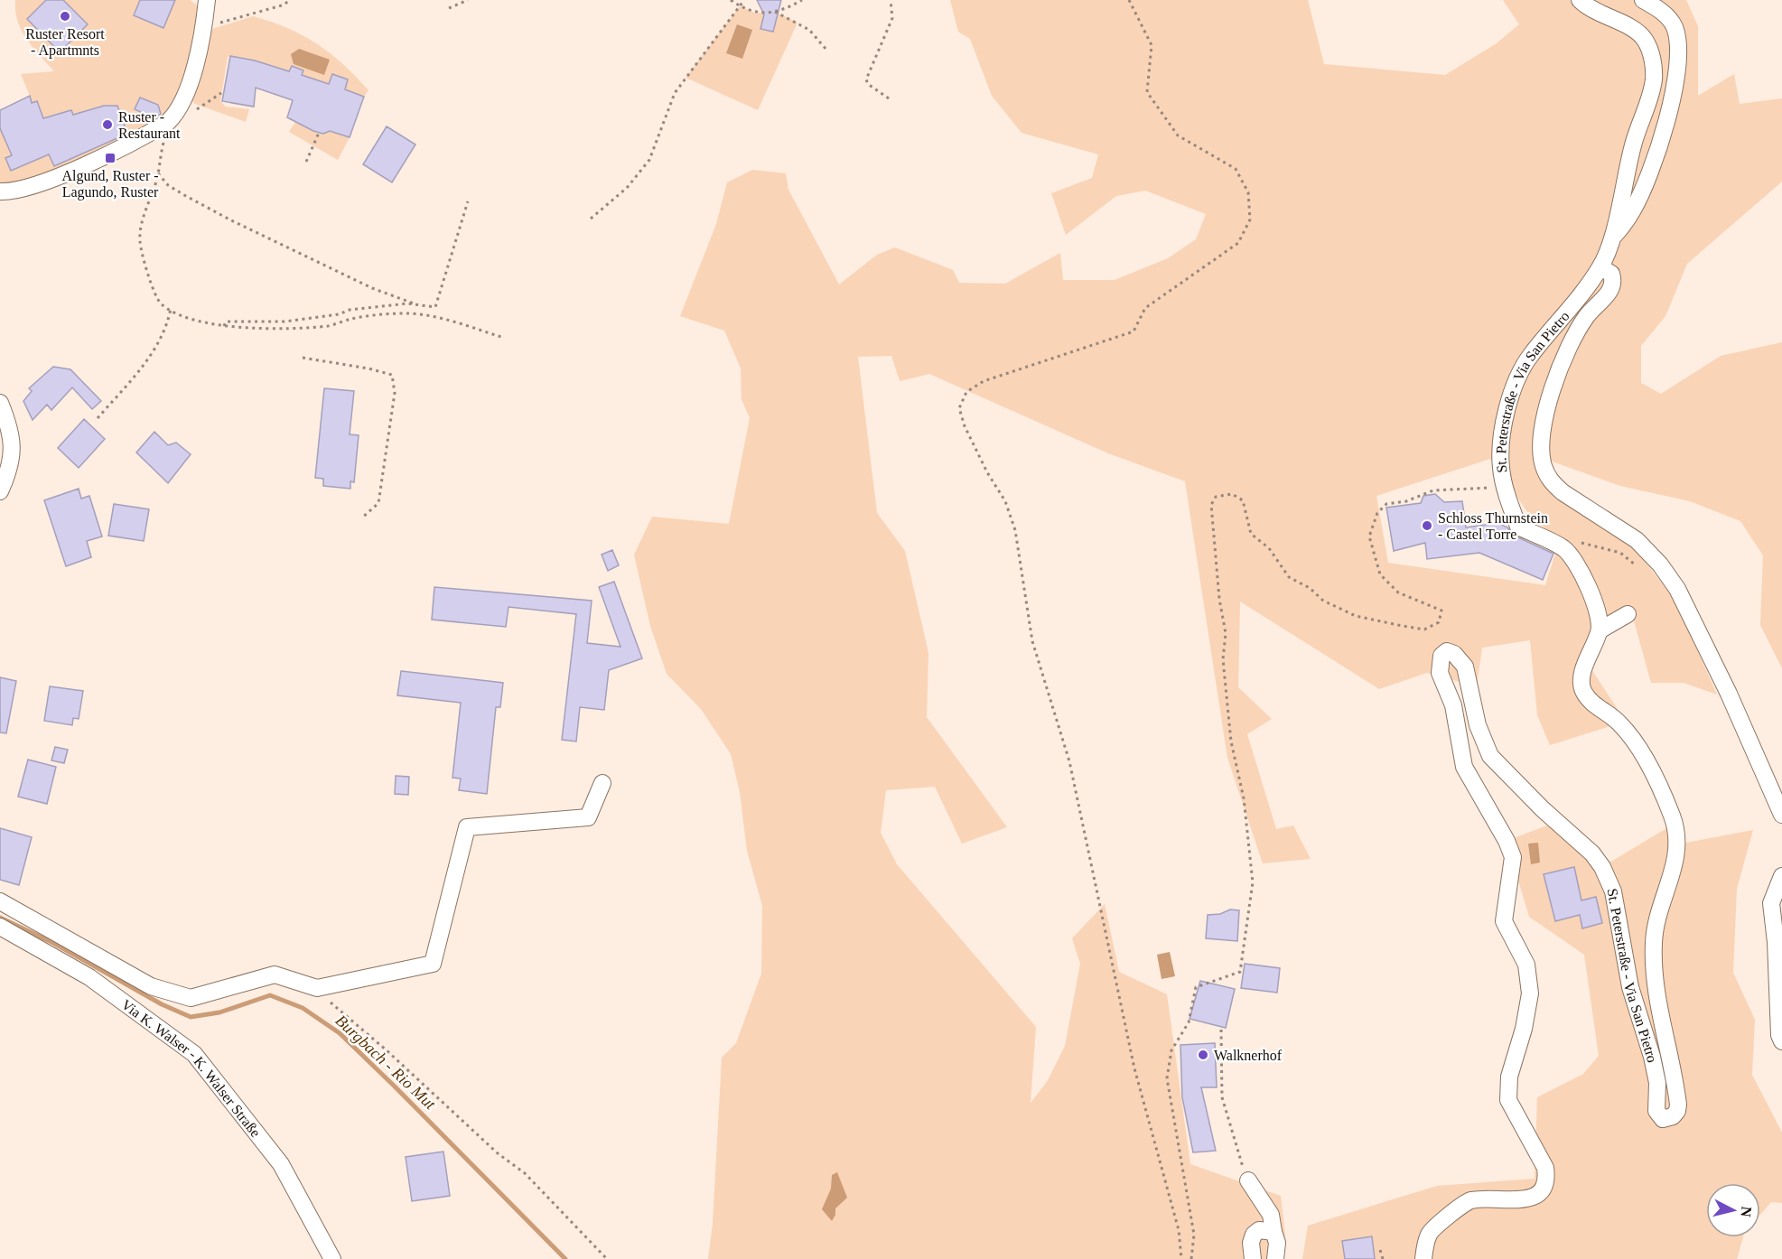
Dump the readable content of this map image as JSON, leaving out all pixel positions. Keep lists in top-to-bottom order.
{
  "streets": {
    "street": ["St. Peterstraße - Via San Pietro", "Via K. Walser - K. Walser Straße"]
  },
  "water": ["Burgbach - Rio Mut"],
  "places": {
    "other": [
      "Ruster Resort - Apartmnts",
      "Ruster - Restaurant",
      "Schloss Thurnstein - Castel Torre",
      "Walknerhof"
    ],
    "transit": ["Algund, Ruster - Lagundo, Ruster"]
  },
  "north": "right"
}
